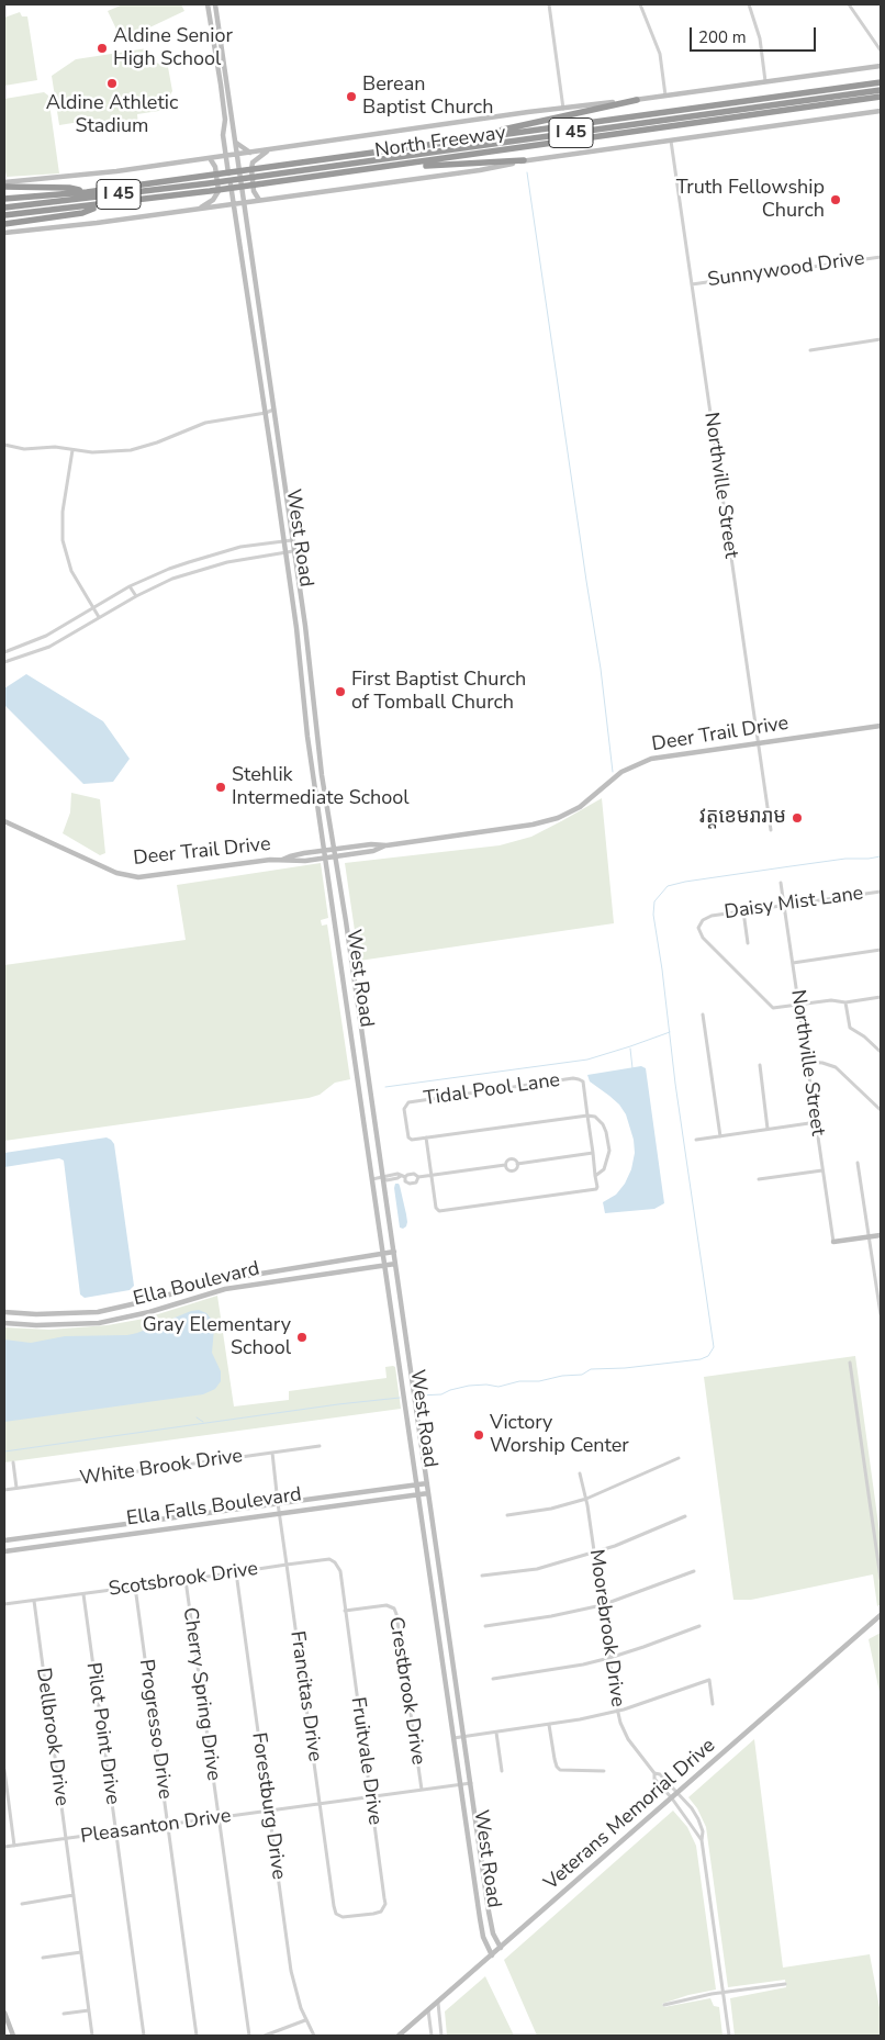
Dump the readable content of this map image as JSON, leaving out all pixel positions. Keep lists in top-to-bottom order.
{
  "streets": {
    "highway": ["I 45", "North Freeway"],
    "main road": [
      "West Road",
      "Deer Trail Drive",
      "Ella Boulevard",
      "Ella Falls Boulevard",
      "Veterans Memorial Drive"
    ],
    "street": [
      "Sunnywood Drive",
      "Northville Street",
      "Daisy Mist Lane",
      "Tidal Pool Lane",
      "White Brook Drive",
      "Scotsbrook Drive",
      "Moorebrook Drive",
      "Crestbrook Drive",
      "Cherry Spring Drive",
      "Francitas Drive",
      "Progresso Drive",
      "Pilot Point Drive",
      "Dellbrook Drive",
      "Fruitvale Drive",
      "Forestburg Drive",
      "Pleasanton Drive"
    ]
  },
  "crossings": [
    ["Sunnywood Drive", "Northville Street"],
    ["Northville Street", "Deer Trail Drive"],
    ["Northville Street", "Daisy Mist Lane"],
    ["West Road", "Deer Trail Drive"],
    ["West Road", "Ella Boulevard"],
    ["West Road", "Ella Falls Boulevard"],
    ["West Road", "Veterans Memorial Drive"],
    ["West Road", "Pleasanton Drive"],
    ["White Brook Drive", "Francitas Drive"],
    ["Ella Falls Boulevard", "Francitas Drive"],
    ["Scotsbrook Drive", "Cherry Spring Drive"],
    ["Scotsbrook Drive", "Francitas Drive"],
    ["Scotsbrook Drive", "Progresso Drive"],
    ["Scotsbrook Drive", "Pilot Point Drive"],
    ["Scotsbrook Drive", "Dellbrook Drive"],
    ["Scotsbrook Drive", "Fruitvale Drive"],
    ["Scotsbrook Drive", "Forestburg Drive"],
    ["Moorebrook Drive", "Veterans Memorial Drive"],
    ["Crestbrook Drive", "Fruitvale Drive"],
    ["Crestbrook Drive", "Pleasanton Drive"],
    ["Cherry Spring Drive", "Pleasanton Drive"],
    ["Francitas Drive", "Fruitvale Drive"],
    ["Francitas Drive", "Pleasanton Drive"],
    ["Progresso Drive", "Pleasanton Drive"],
    ["Pilot Point Drive", "Pleasanton Drive"],
    ["Dellbrook Drive", "Pleasanton Drive"],
    ["Fruitvale Drive", "Pleasanton Drive"],
    ["Forestburg Drive", "Pleasanton Drive"]
  ],
  "places": [
    "Aldine Senior High School",
    "Aldine Athletic Stadium",
    "Berean Baptist Church",
    "Truth Fellowship Church",
    "First Baptist Church of Tomball Church",
    "Stehlik Intermediate School",
    "វត្តខេមរារាម",
    "Gray Elementary School",
    "Victory Worship Center"
  ],
  "scale_bar": "200 m"
}
